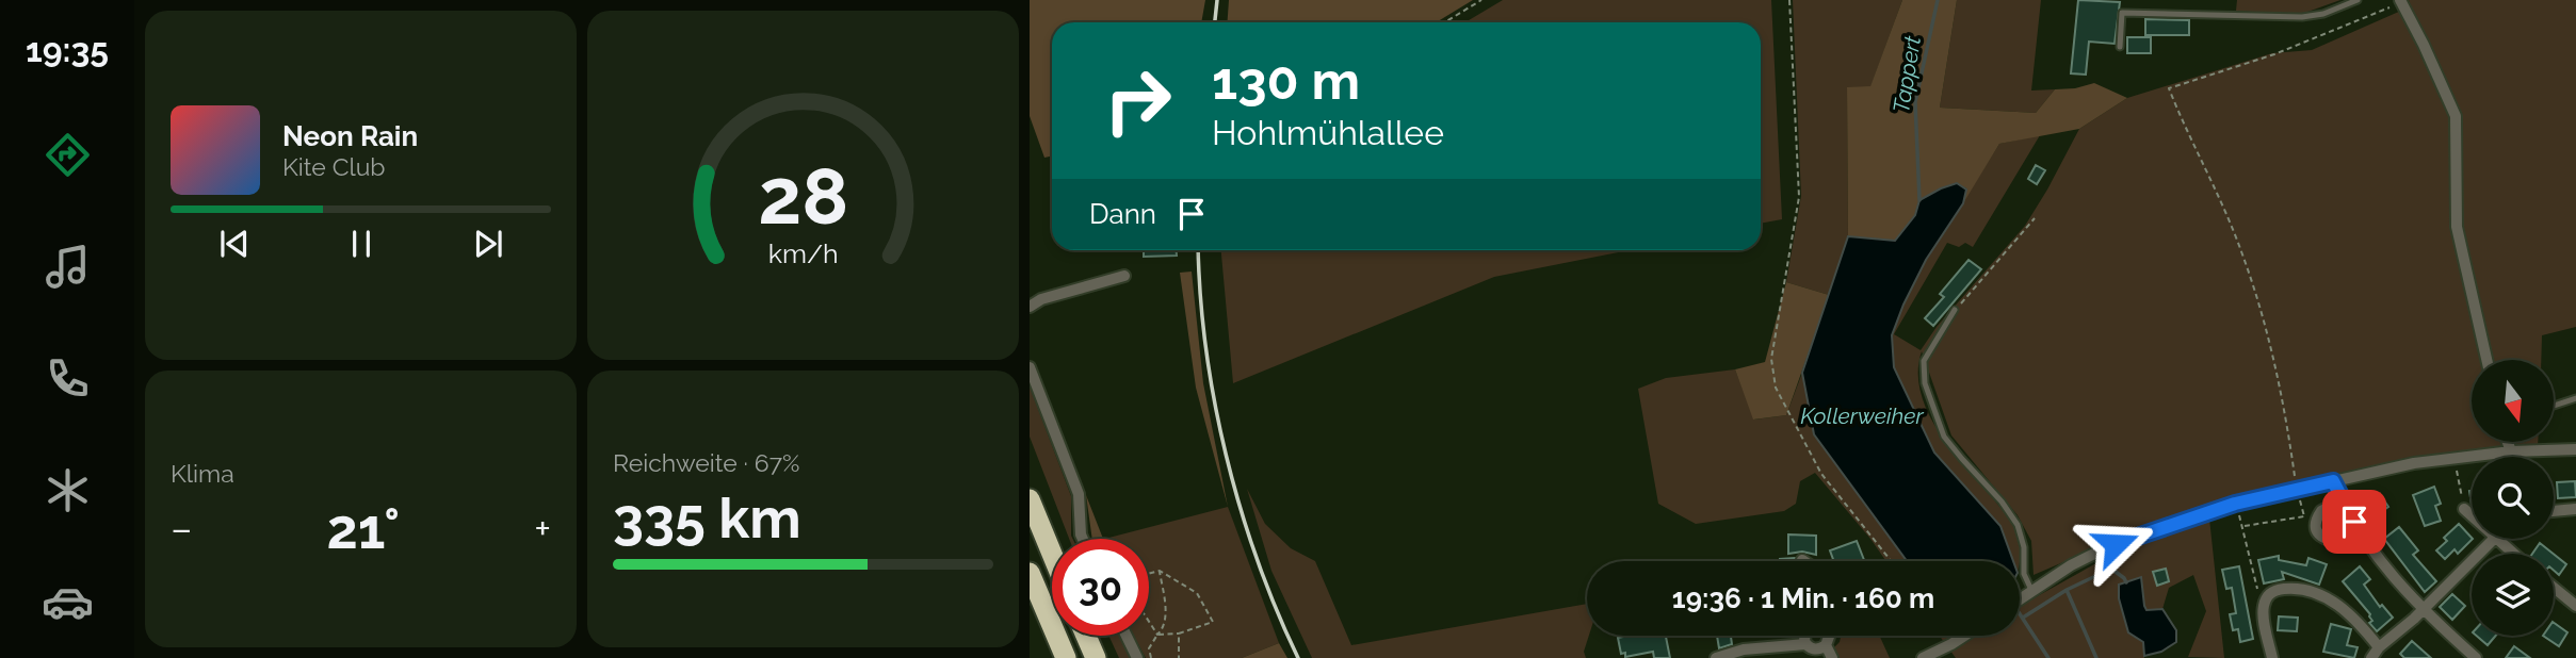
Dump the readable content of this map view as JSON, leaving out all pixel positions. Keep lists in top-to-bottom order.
{
  "water": ["Tappert", "Kollerweiher"],
  "north": "bottom",
  "page": {
    "tabs": "19:35",
    "turn": ["130 m", "Hohlmühlallee"],
    "song": ["Neon Rain", "Kite Club"],
    "then": "Dann",
    "tile": [
      "Klima",
      ["Reichweite · 67%", "335 km"]
    ],
    "heat": ["−", "21°", "+"],
    "limit": "30",
    "trip": "19:36 · 1 Min. · 160 m",
    "gauge": ["28", "km/h"]
  }
}
